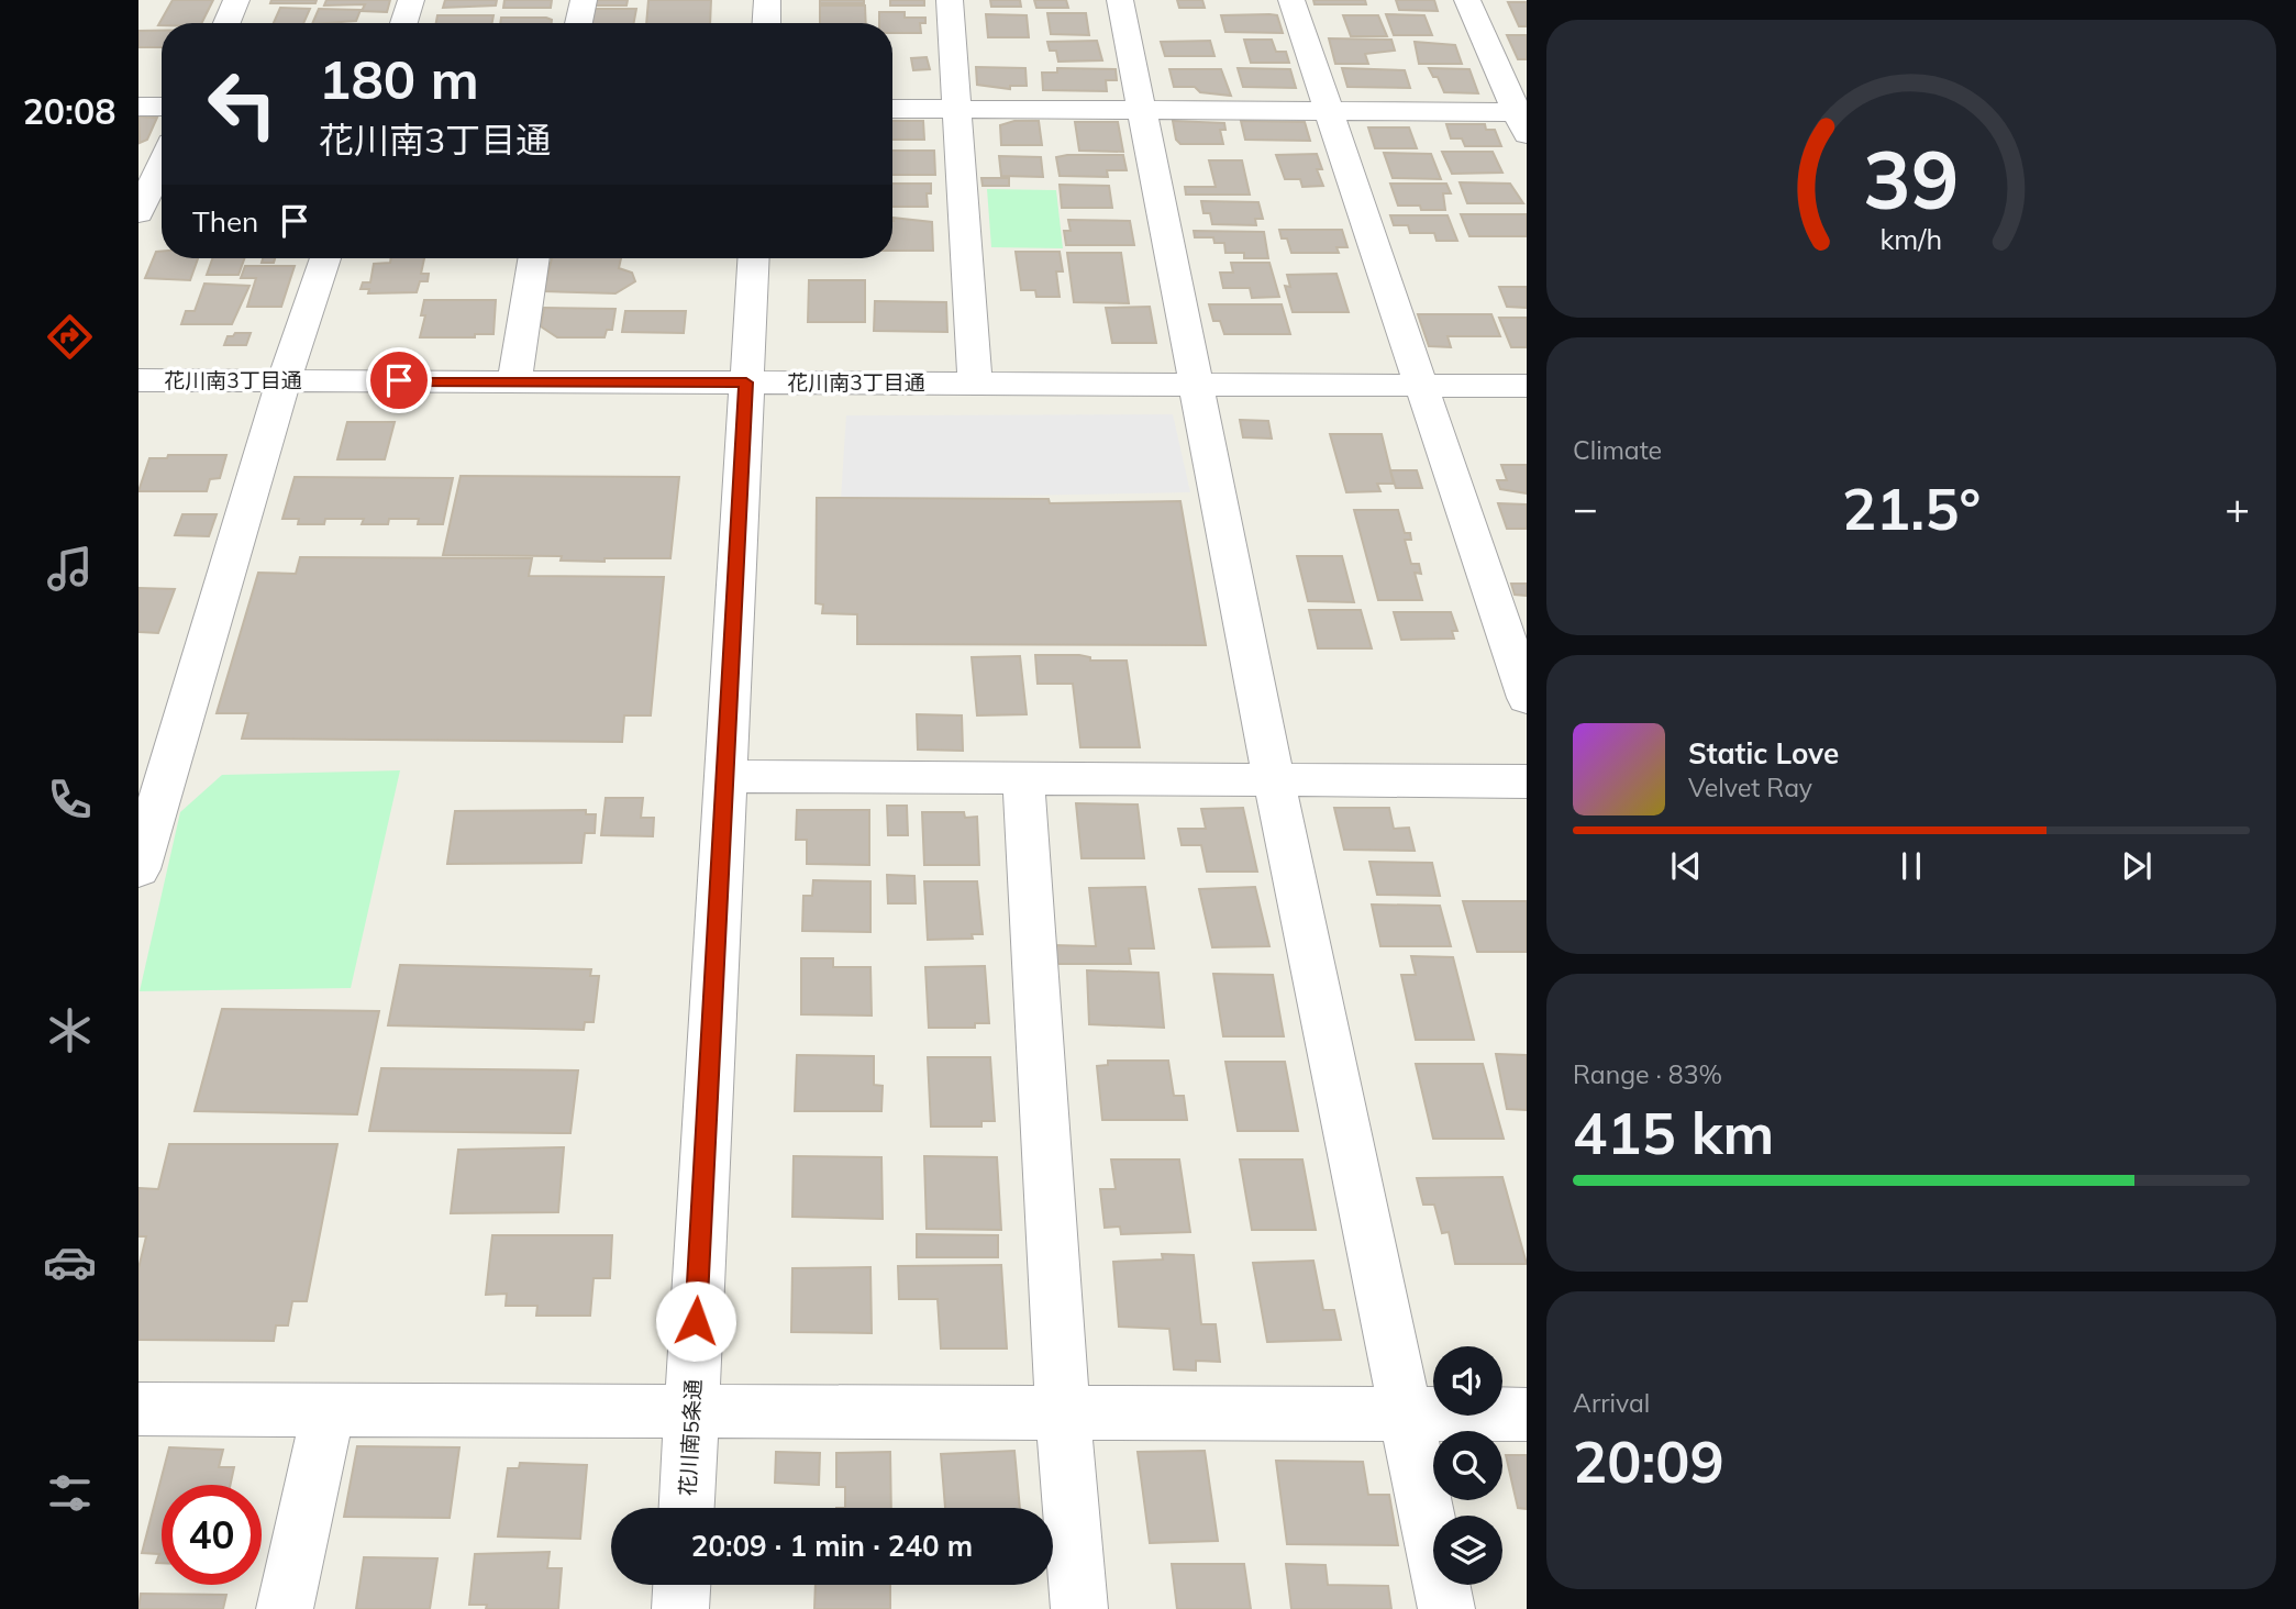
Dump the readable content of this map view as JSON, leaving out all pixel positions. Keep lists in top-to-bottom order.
{
  "streets": {
    "street": ["花川南3丁目通", "花川南5条通"]
  },
  "crossings": [
    ["花川南3丁目通", "花川南5条通"]
  ],
  "page": {
    "tabs": "20:08",
    "turn": ["180 m", "花川南3丁目通"],
    "then": "Then",
    "tile": [
      "Climate",
      ["Range · 83%", "415 km"],
      ["Arrival", "20:09"]
    ],
    "heat": ["−", "21.5°", "+"],
    "song": ["Static Love", "Velvet Ray"],
    "limit": "40",
    "trip": "20:09 · 1 min · 240 m",
    "gauge": ["39", "km/h"]
  }
}
